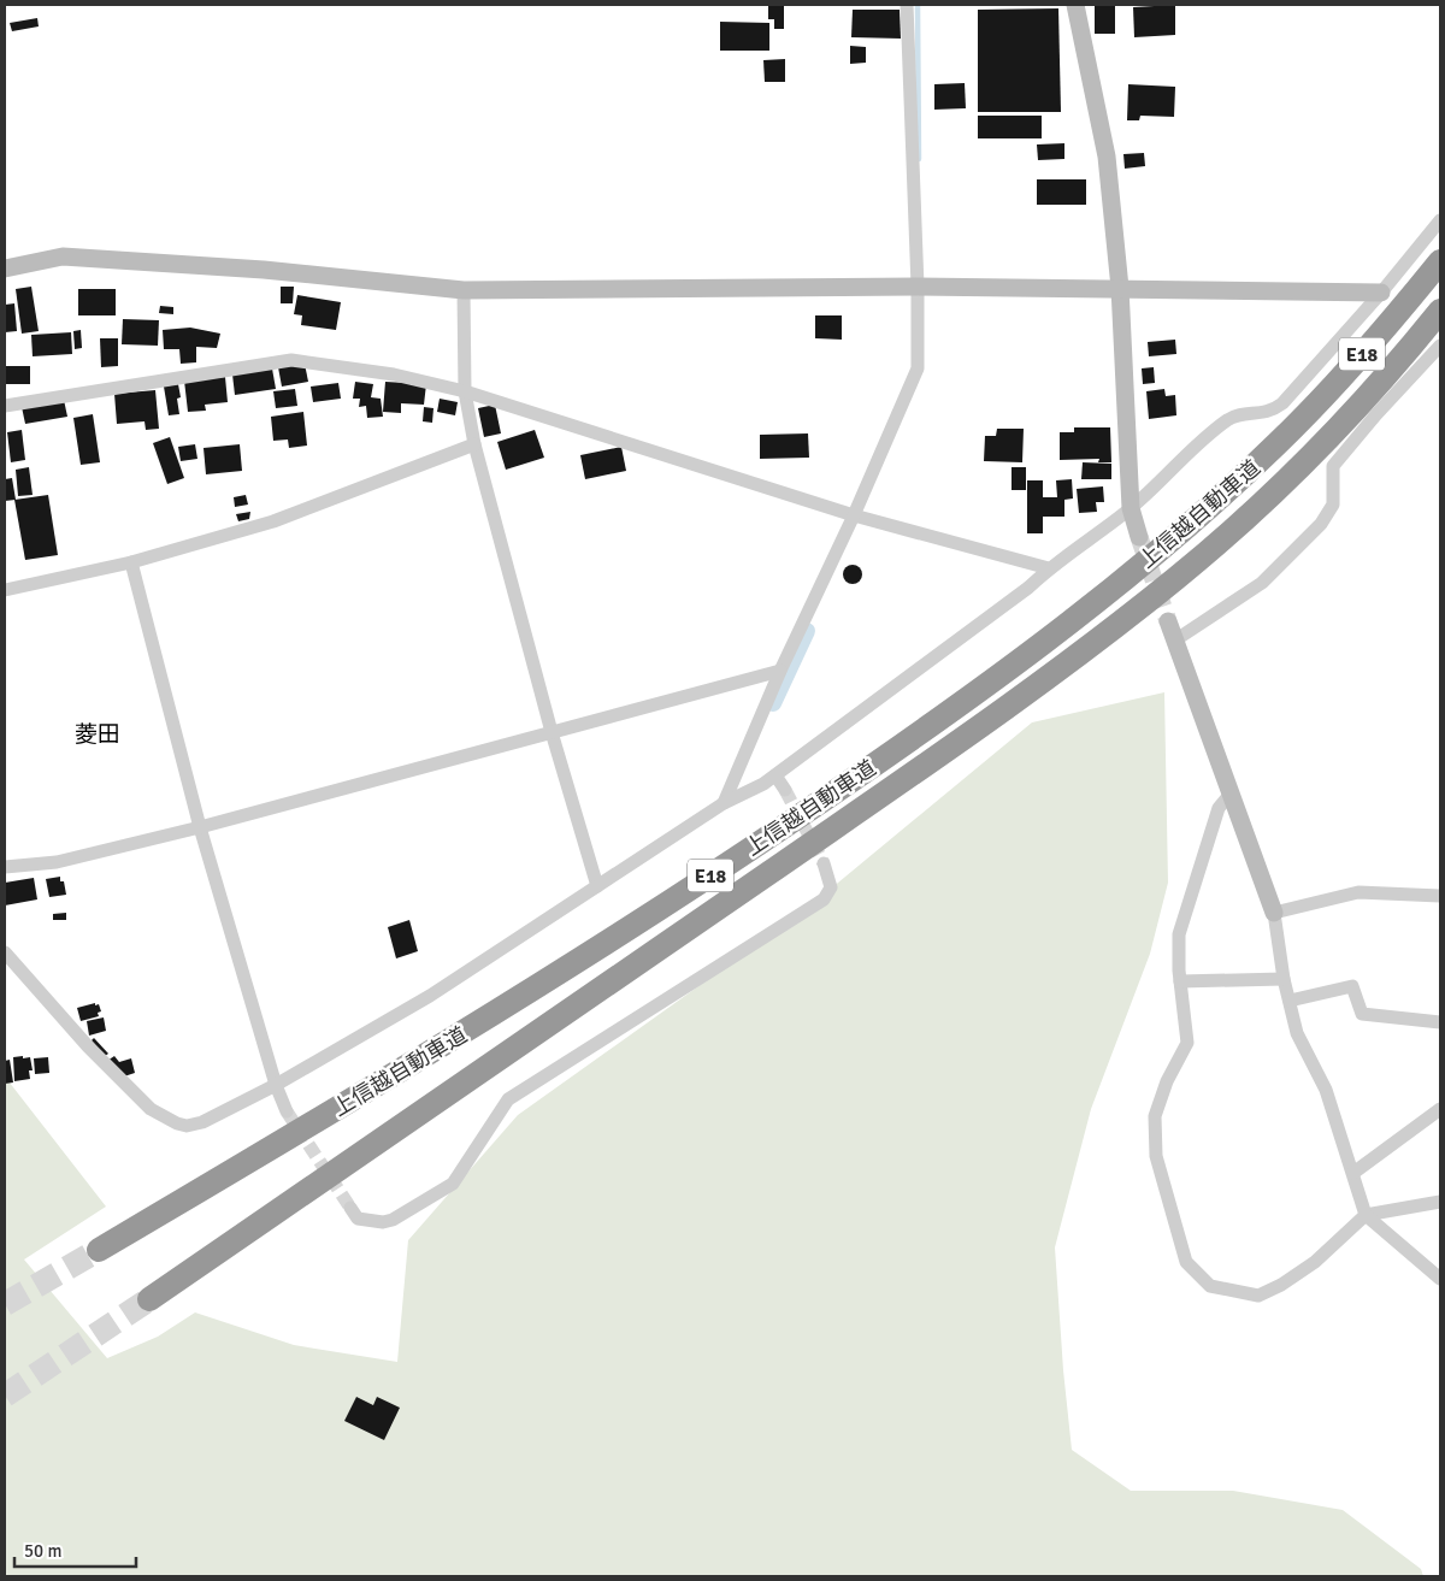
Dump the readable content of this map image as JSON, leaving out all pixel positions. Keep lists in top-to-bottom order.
{
  "streets": {
    "highway": ["E18", "上信越自動車道"]
  },
  "districts": ["菱田"],
  "scale_bar": "50 m"
}
